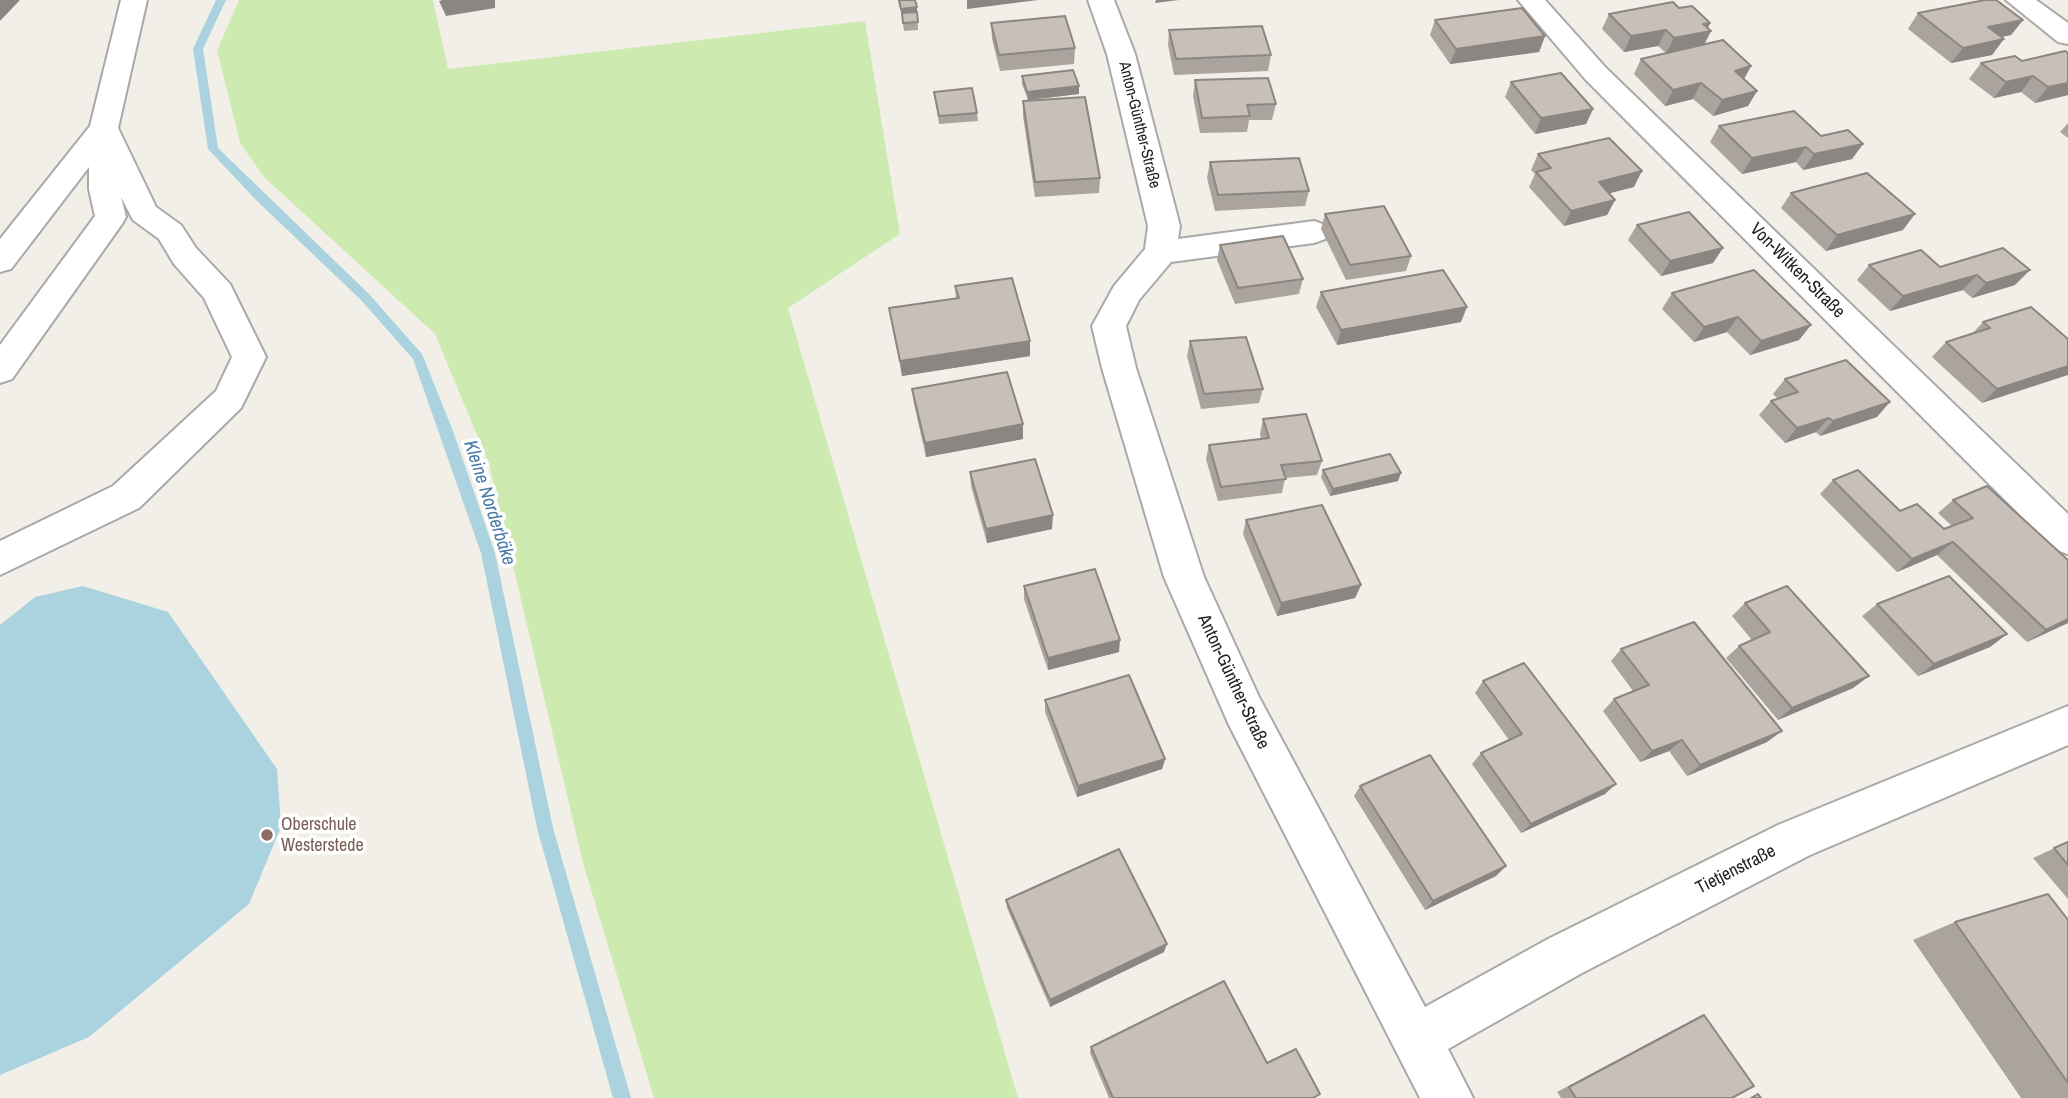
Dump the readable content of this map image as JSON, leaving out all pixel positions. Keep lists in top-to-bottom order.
{
  "streets": {
    "street": ["Anton-Günther-Straße", "Von-Witken-Straße", "Tietjenstraße"]
  },
  "crossings": [
    ["Anton-Günther-Straße", "Tietjenstraße"]
  ],
  "water": ["Kleine Norderbäke"],
  "places": ["Oberschule Westerstede"]
}
